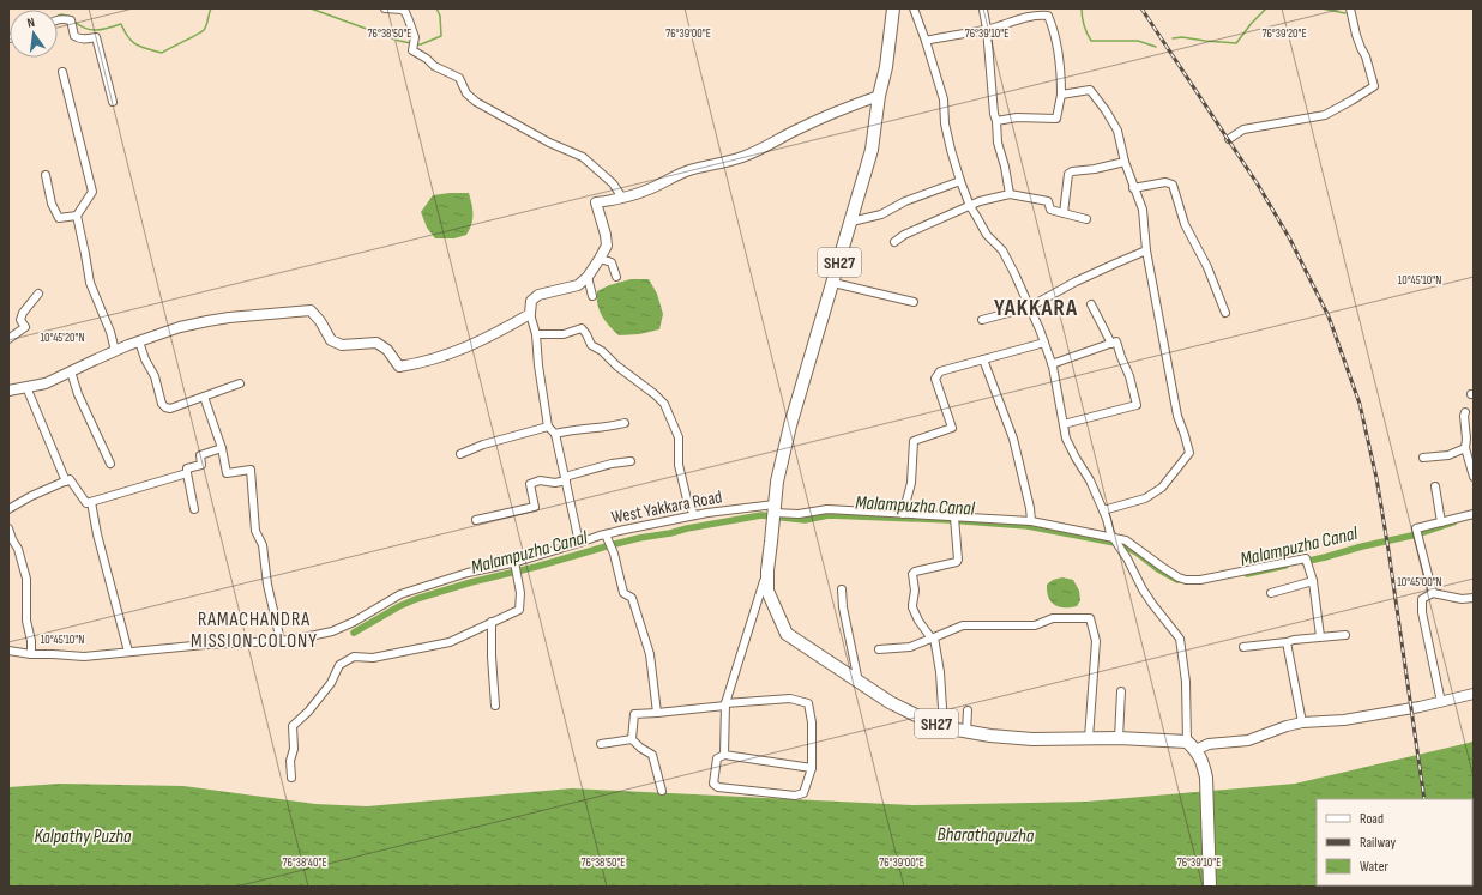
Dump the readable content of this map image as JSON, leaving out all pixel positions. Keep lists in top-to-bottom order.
{
  "streets": {
    "main road": ["SH27"],
    "street": ["West Yakkara Road"]
  },
  "crossings": [
    ["SH27", "West Yakkara Road"]
  ],
  "districts": ["YAKKARA", "RAMACHANDRA MISSION COLONY"],
  "water": ["Malampuzha Canal", "Bharathapuzha", "Kalpathy Puzha"],
  "legend": ["Road", "Railway", "Water"],
  "north": "top",
  "coordinates": [
    "76°38'50\"E",
    "76°39'00\"E",
    "76°39'10\"E",
    "76°39'20\"E",
    "10°45'10\"N",
    "10°45'20\"N",
    "10°45'00\"N",
    "76°38'40\"E"
  ]
}
